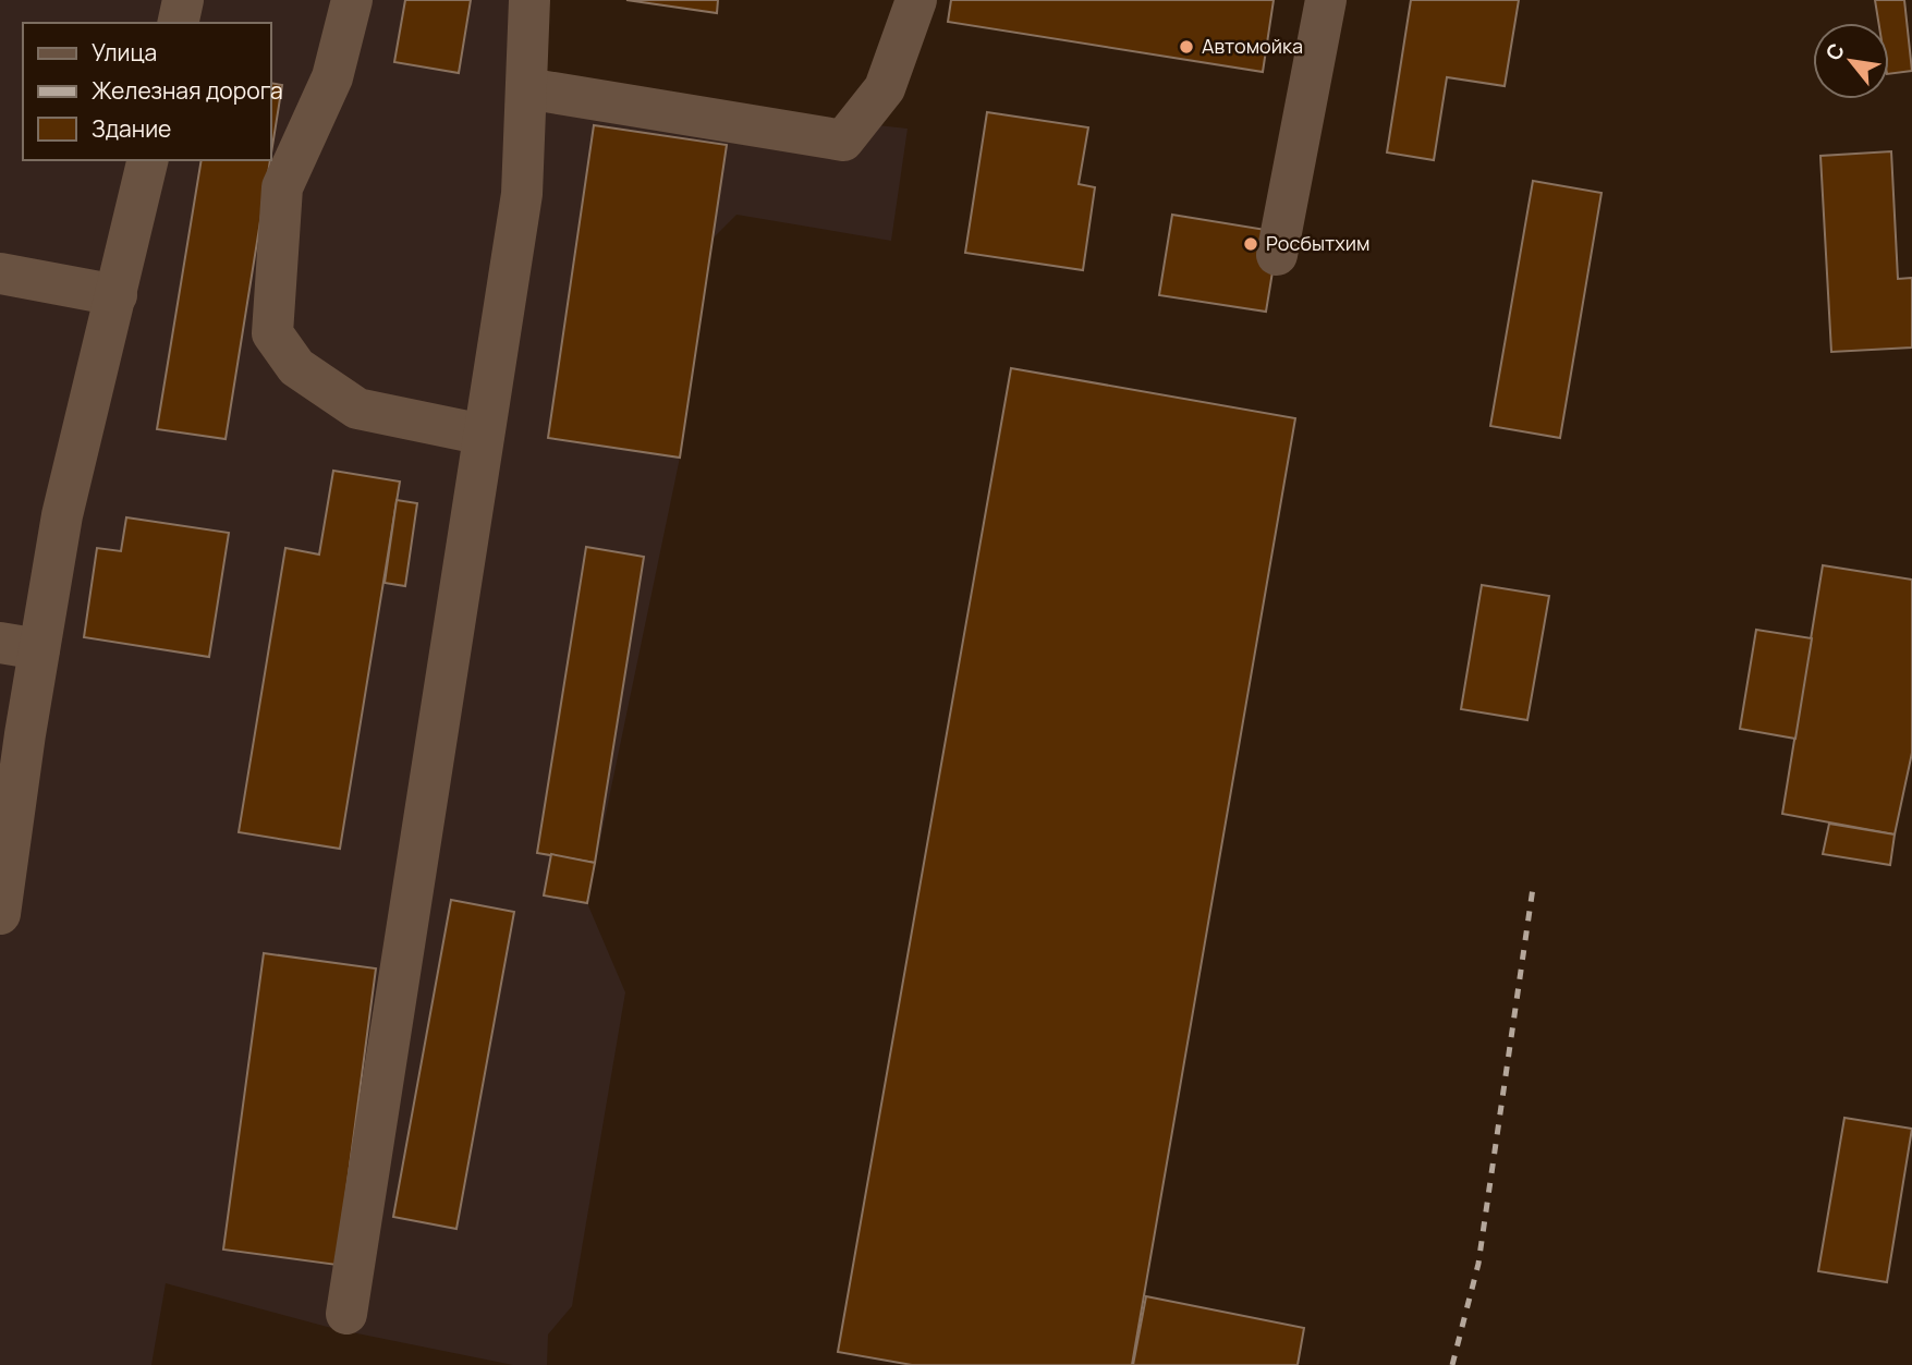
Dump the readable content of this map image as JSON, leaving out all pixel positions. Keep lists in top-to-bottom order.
{
  "places": ["Автомойка", "Росбытхим"],
  "legend": ["Улица", "Железная дорога", "Здание"],
  "north": "top left"
}
